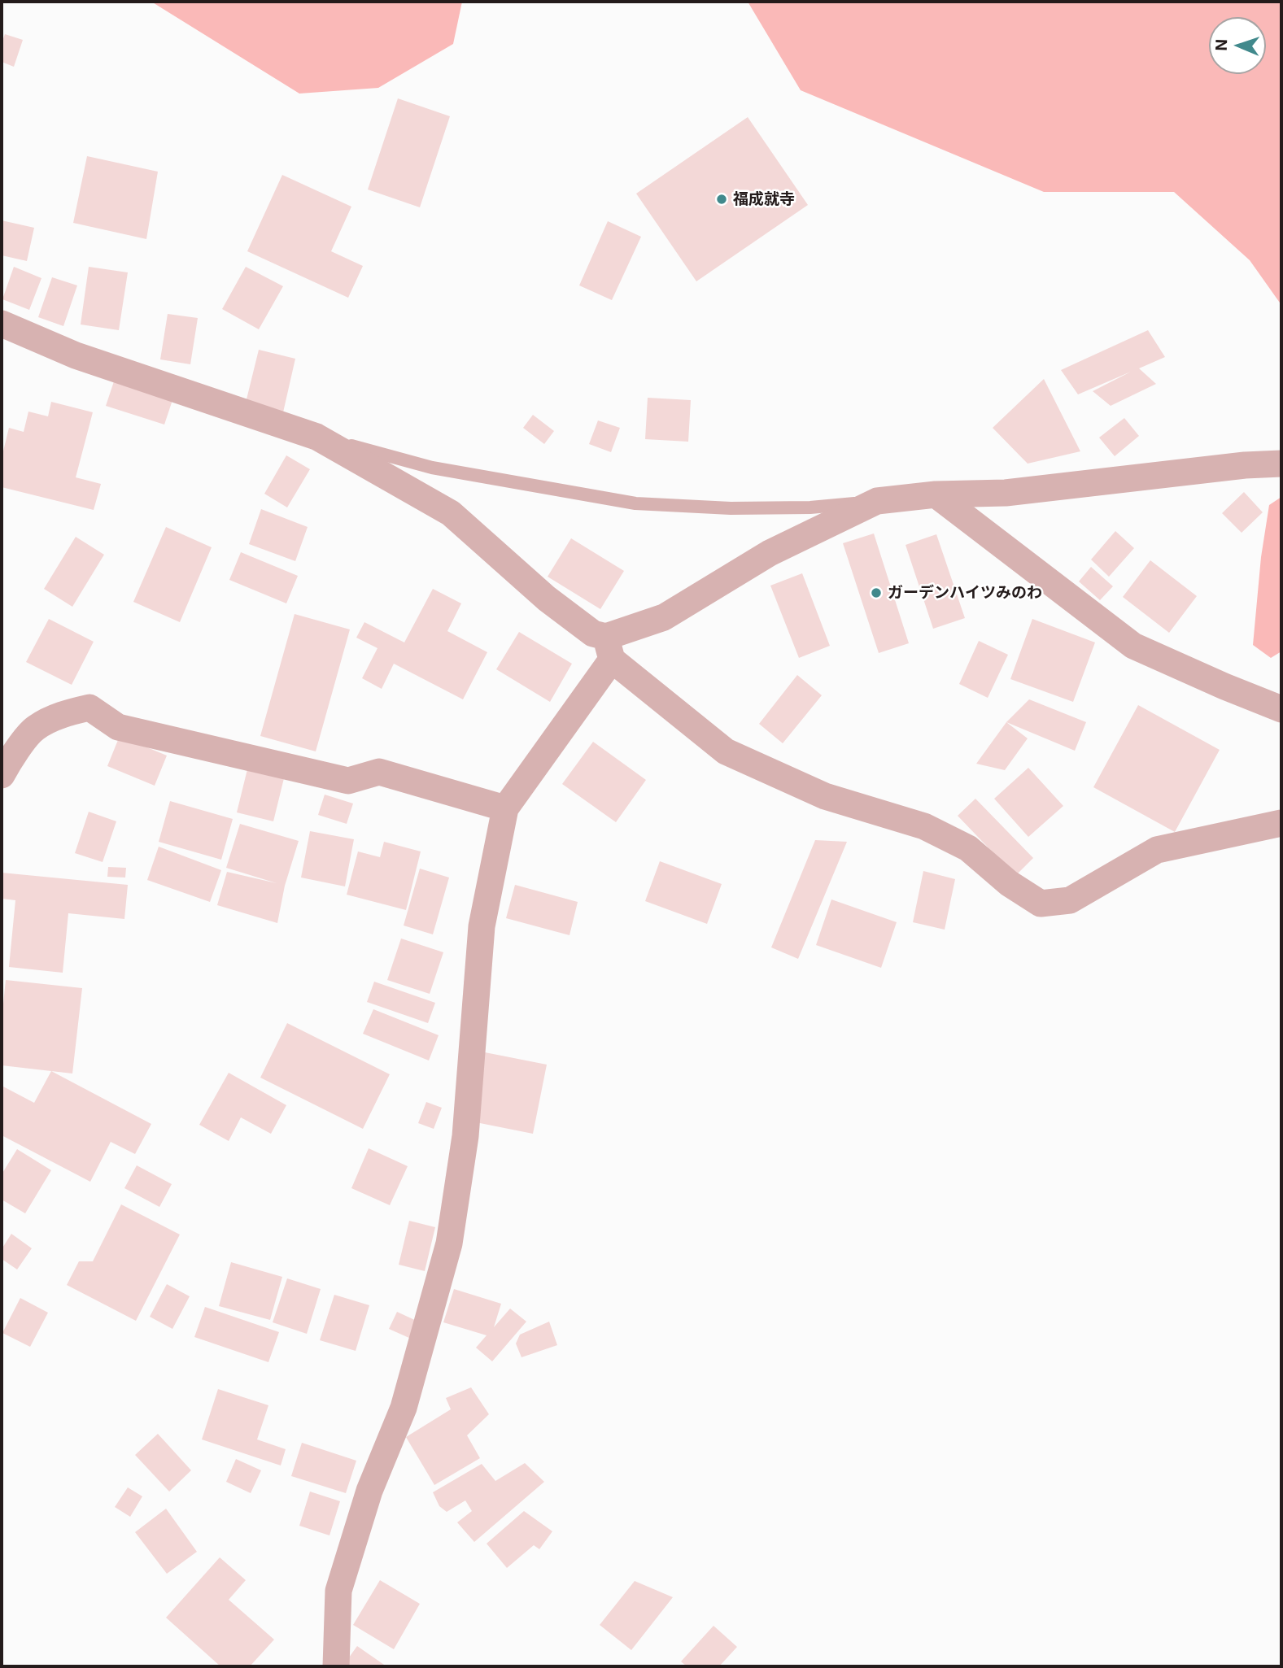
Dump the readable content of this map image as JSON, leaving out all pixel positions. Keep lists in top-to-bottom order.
{
  "places": ["福成就寺", "ガーデンハイツみのわ"],
  "north": "left"
}
